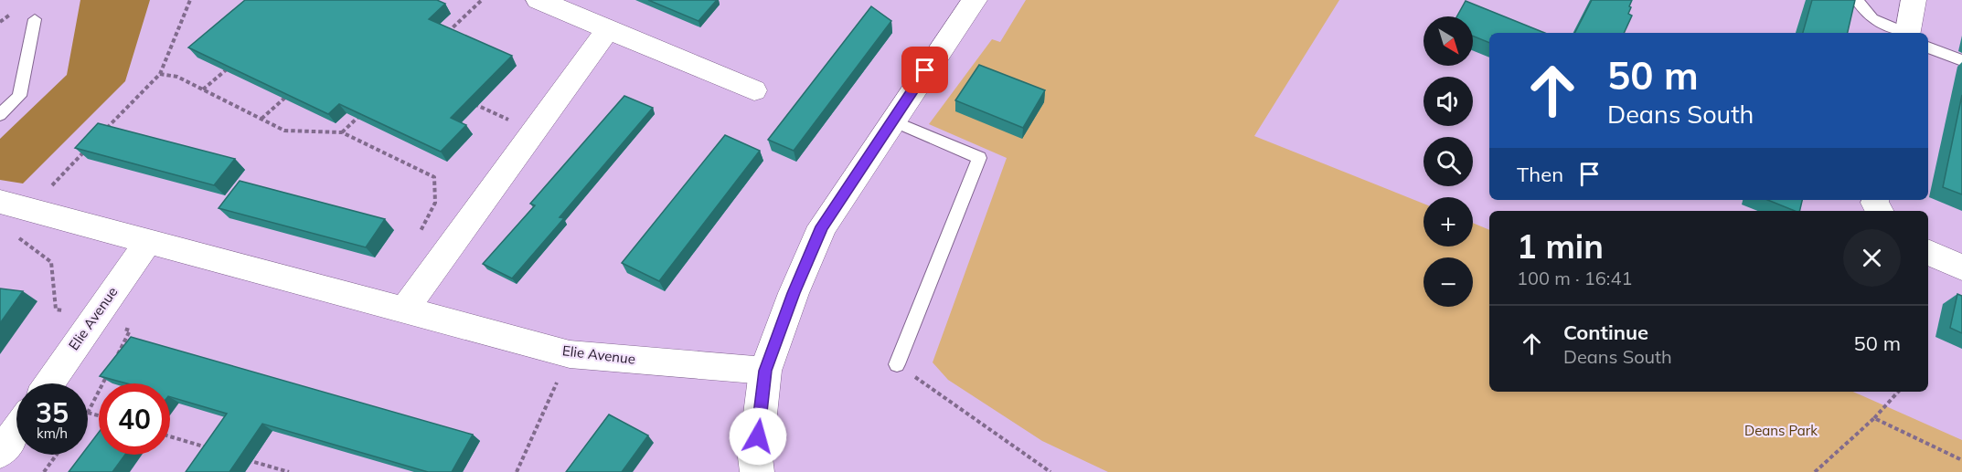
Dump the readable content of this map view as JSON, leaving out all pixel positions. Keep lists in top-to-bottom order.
{
  "streets": {
    "street": ["Elie Avenue"]
  },
  "parks": ["Deans Park"],
  "north": "bottom right",
  "page": {
    "map_buttons": ["+", "−"],
    "turn": ["50 m", "Deans South"],
    "then": "Then",
    "heading": ["1 min", "100 m · 16:41"],
    "list": [
      {
        "name": "Continue",
        "note": "Deans South",
        "value": "50 m"
      }
    ],
    "speed": "35 km/h",
    "limit": "40"
  }
}
